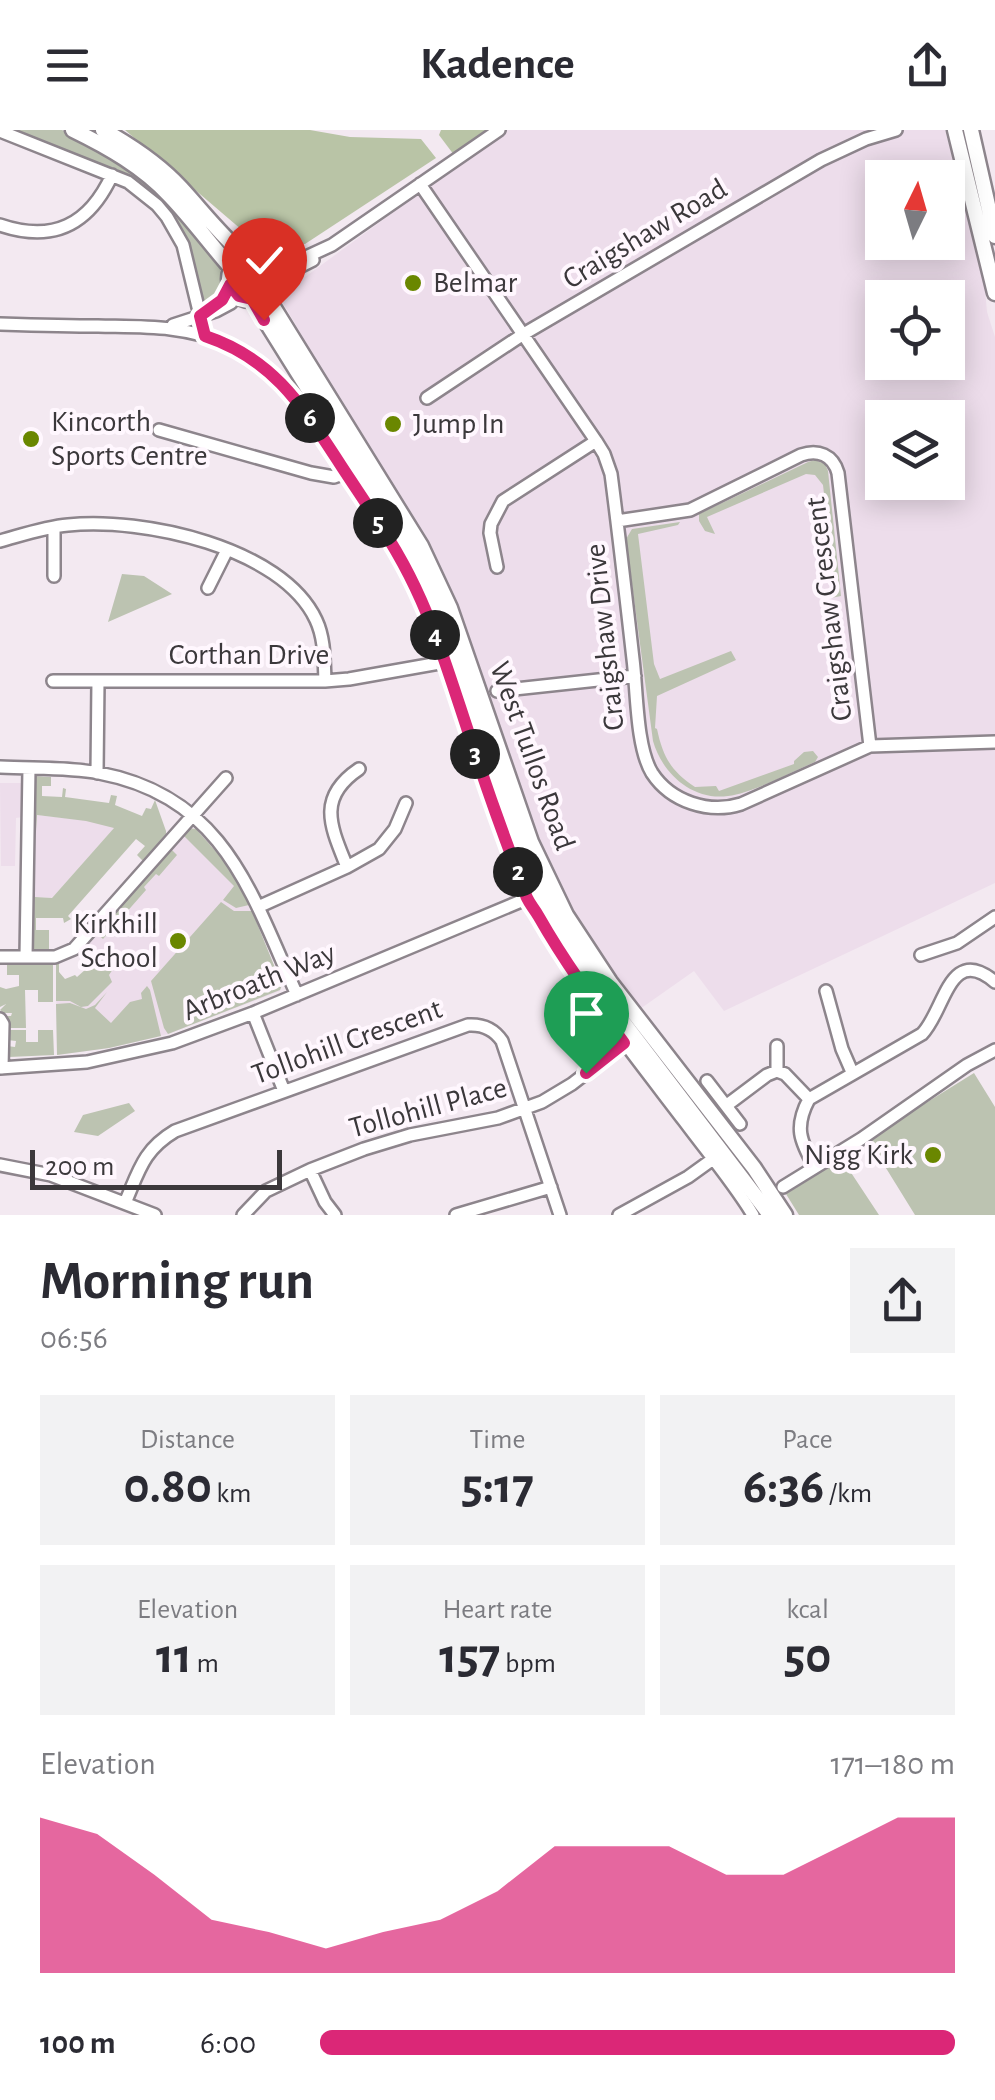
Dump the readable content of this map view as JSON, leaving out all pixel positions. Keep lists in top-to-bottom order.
{
  "streets": {
    "main road": ["West Tullos Road"],
    "street": [
      "Craigshaw Road",
      "Craigshaw Crescent",
      "Craigshaw Drive",
      "Corthan Drive",
      "Arbroath Way",
      "Tollohill Crescent",
      "Tollohill Place"
    ]
  },
  "crossings": [
    ["Craigshaw Road", "Craigshaw Drive"],
    ["Craigshaw Crescent", "Craigshaw Drive"],
    ["Tollohill Crescent", "Tollohill Place"]
  ],
  "places": [
    "Belmar",
    "Jump In",
    "Kincorth Sports Centre",
    "Kirkhill School",
    "Nigg Kirk"
  ],
  "scale_bar": "200 m",
  "north": "top",
  "page": {
    "header": "Kadence",
    "pins": [
      "6",
      "5",
      "4",
      "3",
      "2"
    ],
    "scale": "200 m",
    "heading": ["Morning run", "06:56"],
    "stats": [
      ["Distance", "0.80 km"],
      ["Time", "5:17"],
      ["Pace", "6:36 /km"],
      ["Elevation", "11 m"],
      ["Heart rate", "157 bpm"],
      ["kcal", "50"]
    ],
    "chart": ["Elevation", "171–180 m"],
    "list": [
      {
        "name": "100 m",
        "note": "6:00"
      }
    ]
  }
}
